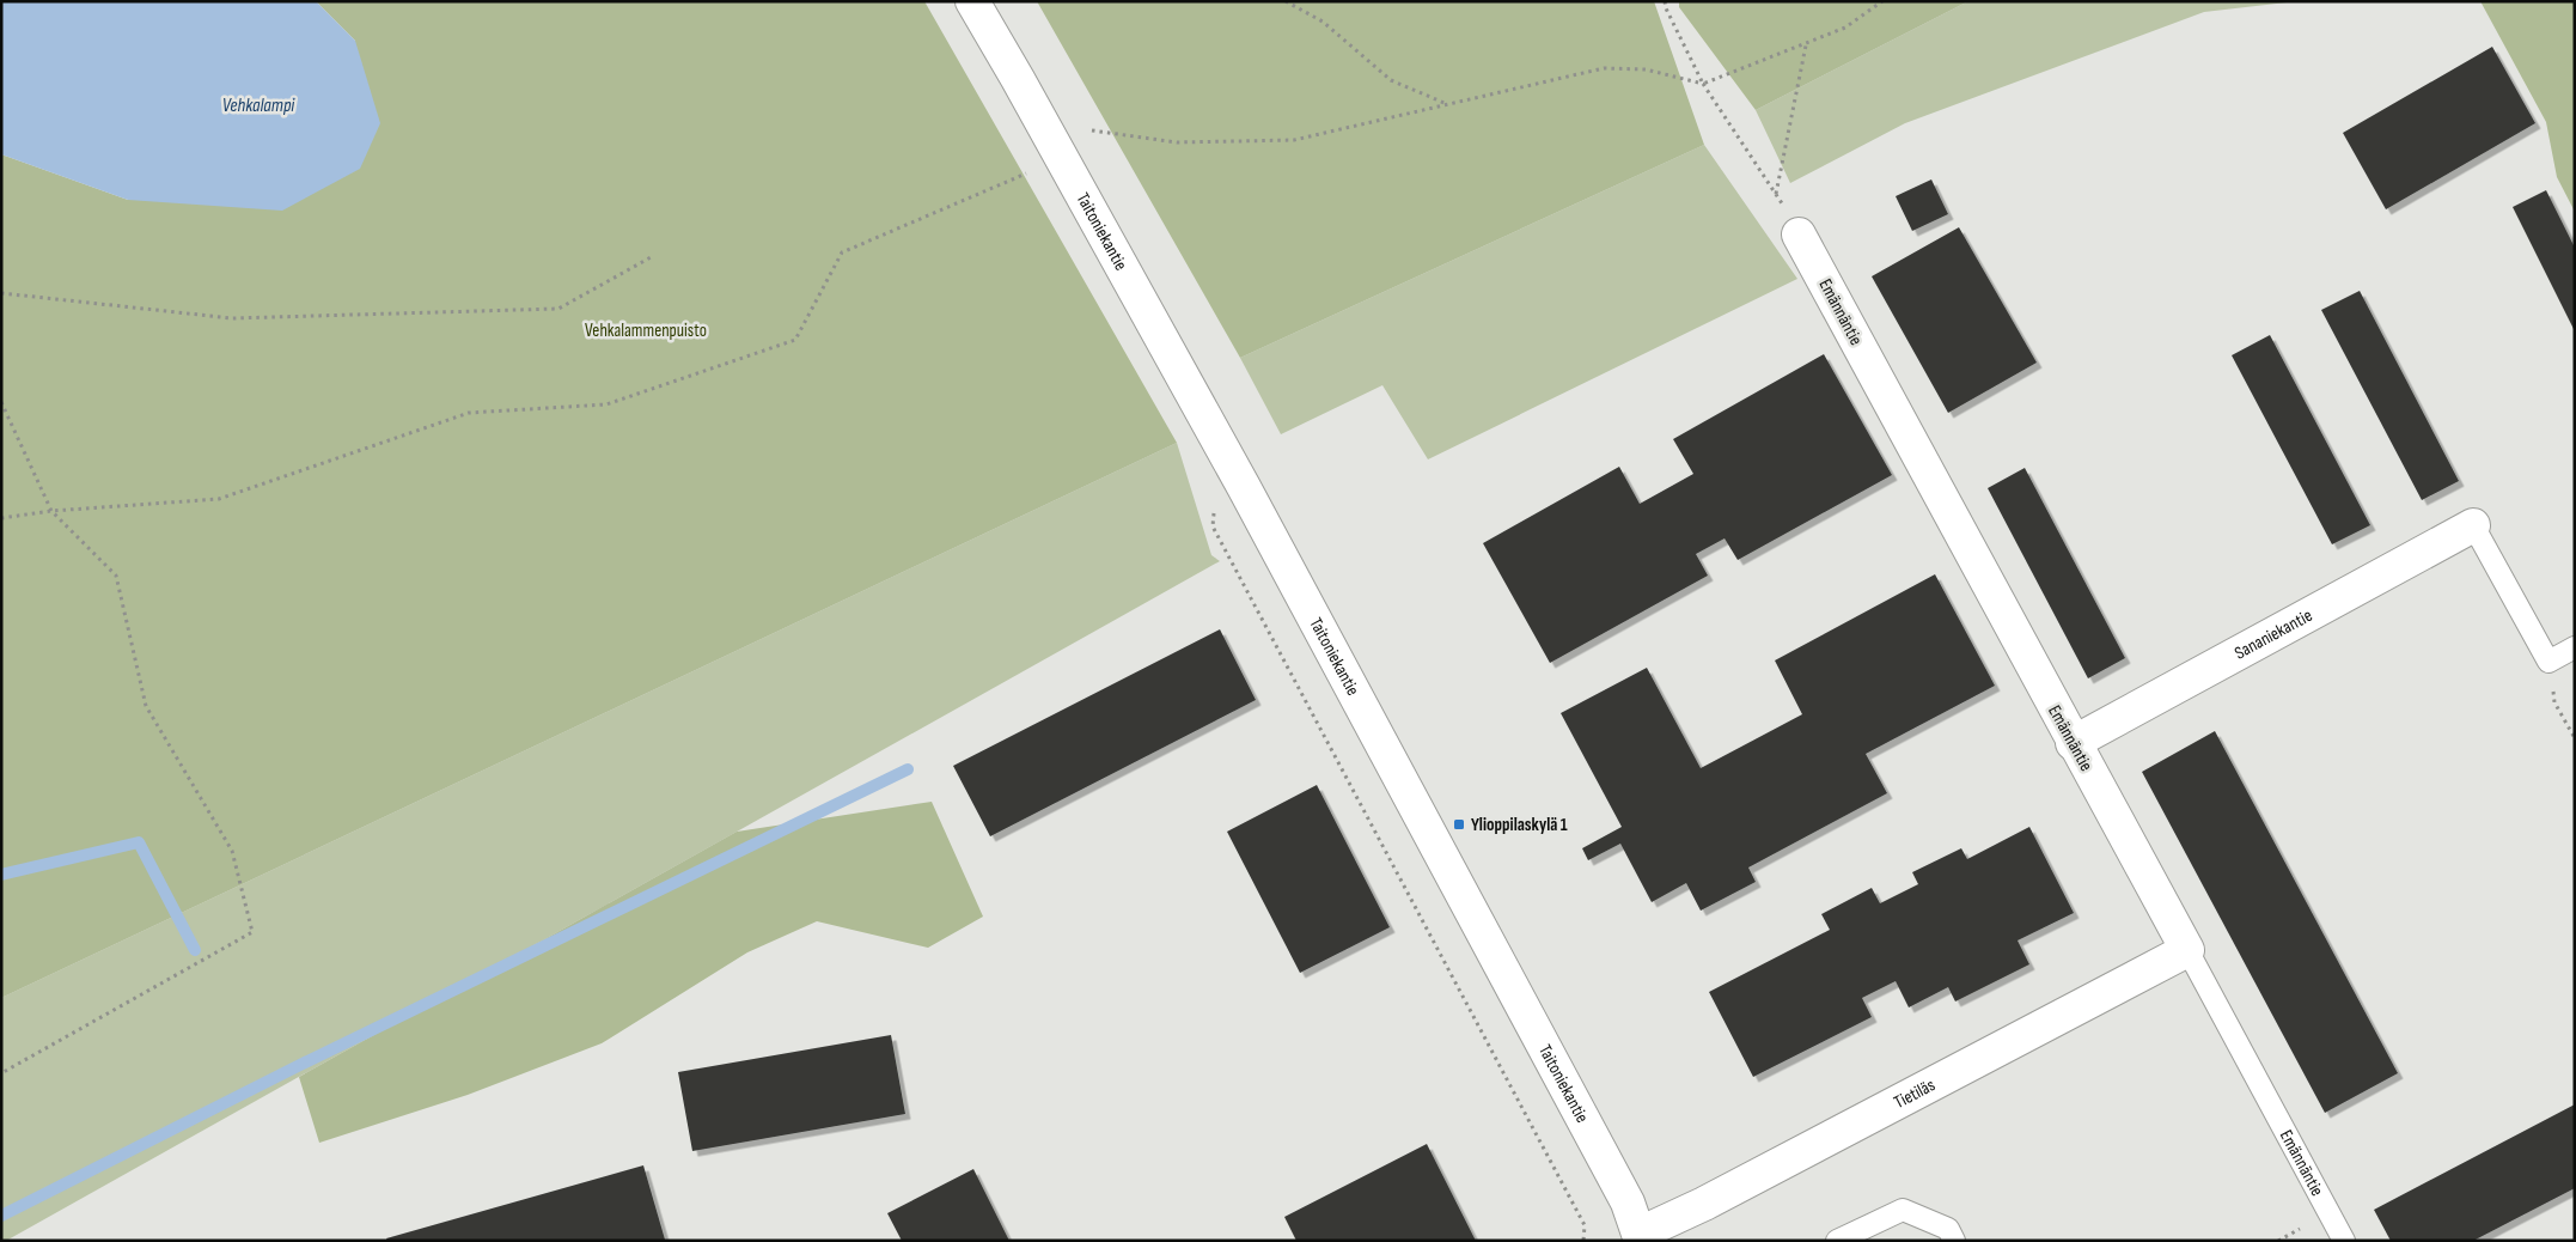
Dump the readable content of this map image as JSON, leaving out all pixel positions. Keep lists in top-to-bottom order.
{
  "streets": {
    "street": [
      "Taitoniekantie",
      "Emännäntie",
      "Sananiekantie",
      "Tietiläs"
    ]
  },
  "crossings": [
    ["Taitoniekantie", "Tietiläs"],
    ["Emännäntie", "Sananiekantie"],
    ["Emännäntie", "Tietiläs"]
  ],
  "water": ["Vehkalampi"],
  "parks": ["Vehkalammenpuisto"],
  "places": {
    "transit": ["Ylioppilaskylä 1"]
  }
}
